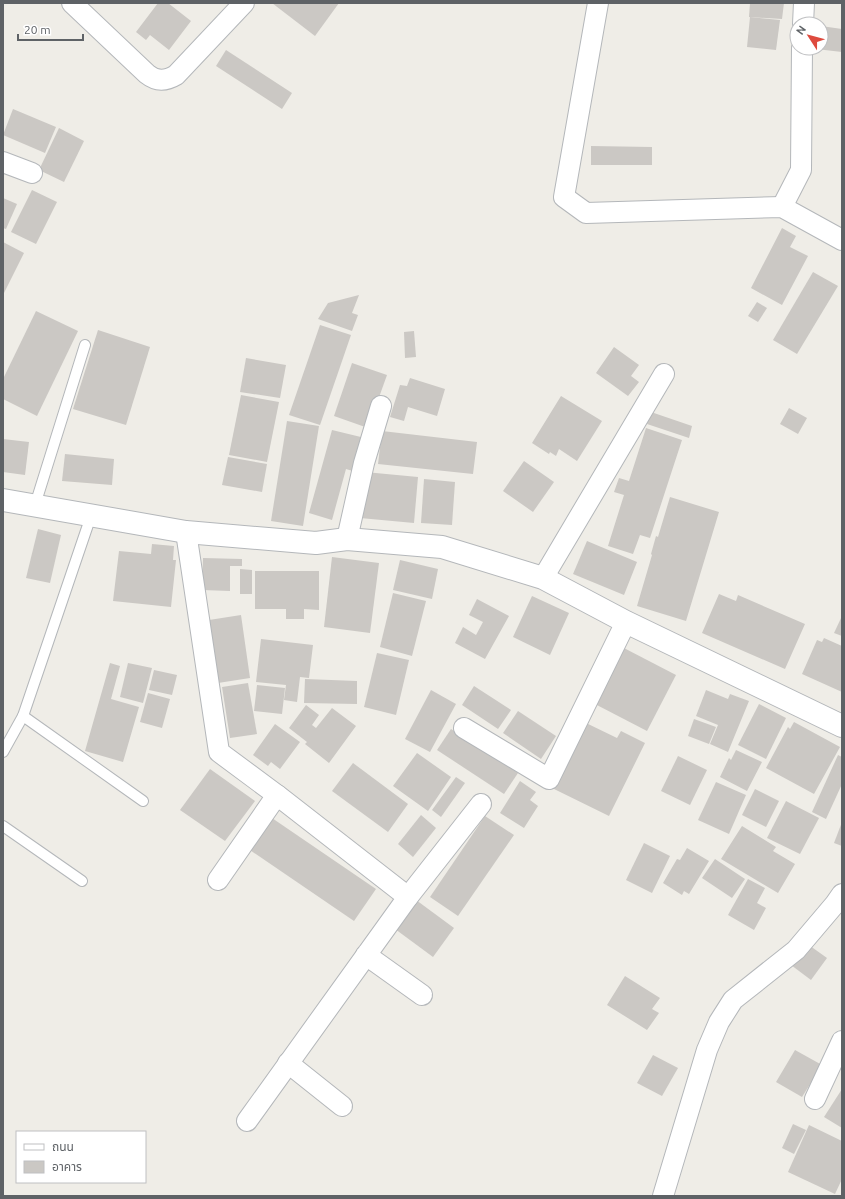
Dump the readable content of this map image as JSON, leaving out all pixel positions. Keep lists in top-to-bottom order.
{
  "legend": ["ถนน", "อาคาร"],
  "scale_bar": "20 m",
  "north": "top left"
}
